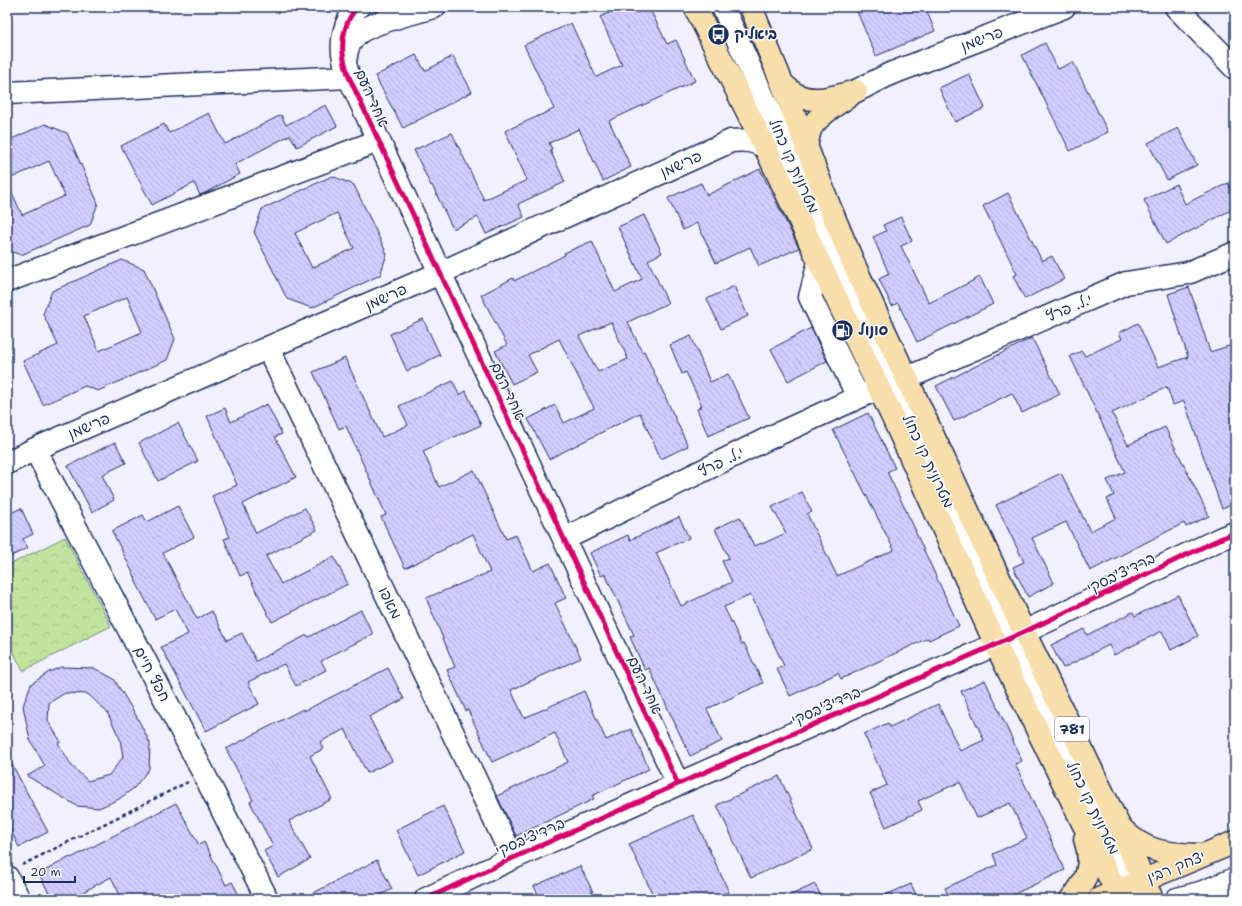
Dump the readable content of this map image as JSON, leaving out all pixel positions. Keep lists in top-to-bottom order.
{
  "streets": {
    "main road": ["781", "יצחק רבין"],
    "street": [
      "פרישמן",
      "אחד העם",
      "מטרונית קו כחול",
      "י.ל. פרץ",
      "ברדיצ'בסקי",
      "מאפו",
      "חפץ חיים"
    ]
  },
  "crossings": [
    ["פרישמן", "אחד העם"],
    ["פרישמן", "מאפו"],
    ["פרישמן", "חפץ חיים"],
    ["פרישמן", "781"],
    ["אחד העם", "י.ל. פרץ"],
    ["אחד העם", "ברדיצ'בסקי"],
    ["מטרונית קו כחול", "ברדיצ'בסקי"],
    ["מטרונית קו כחול", "781"],
    ["מטרונית קו כחול", "יצחק רבין"],
    ["י.ל. פרץ", "781"],
    ["ברדיצ'בסקי", "מאפו"],
    ["ברדיצ'בסקי", "781"],
    ["781", "יצחק רבין"]
  ],
  "places": {
    "bus stop": ["ביאליק"],
    "fuel station": ["סונול"]
  },
  "scale_bar": "20 m"
}
